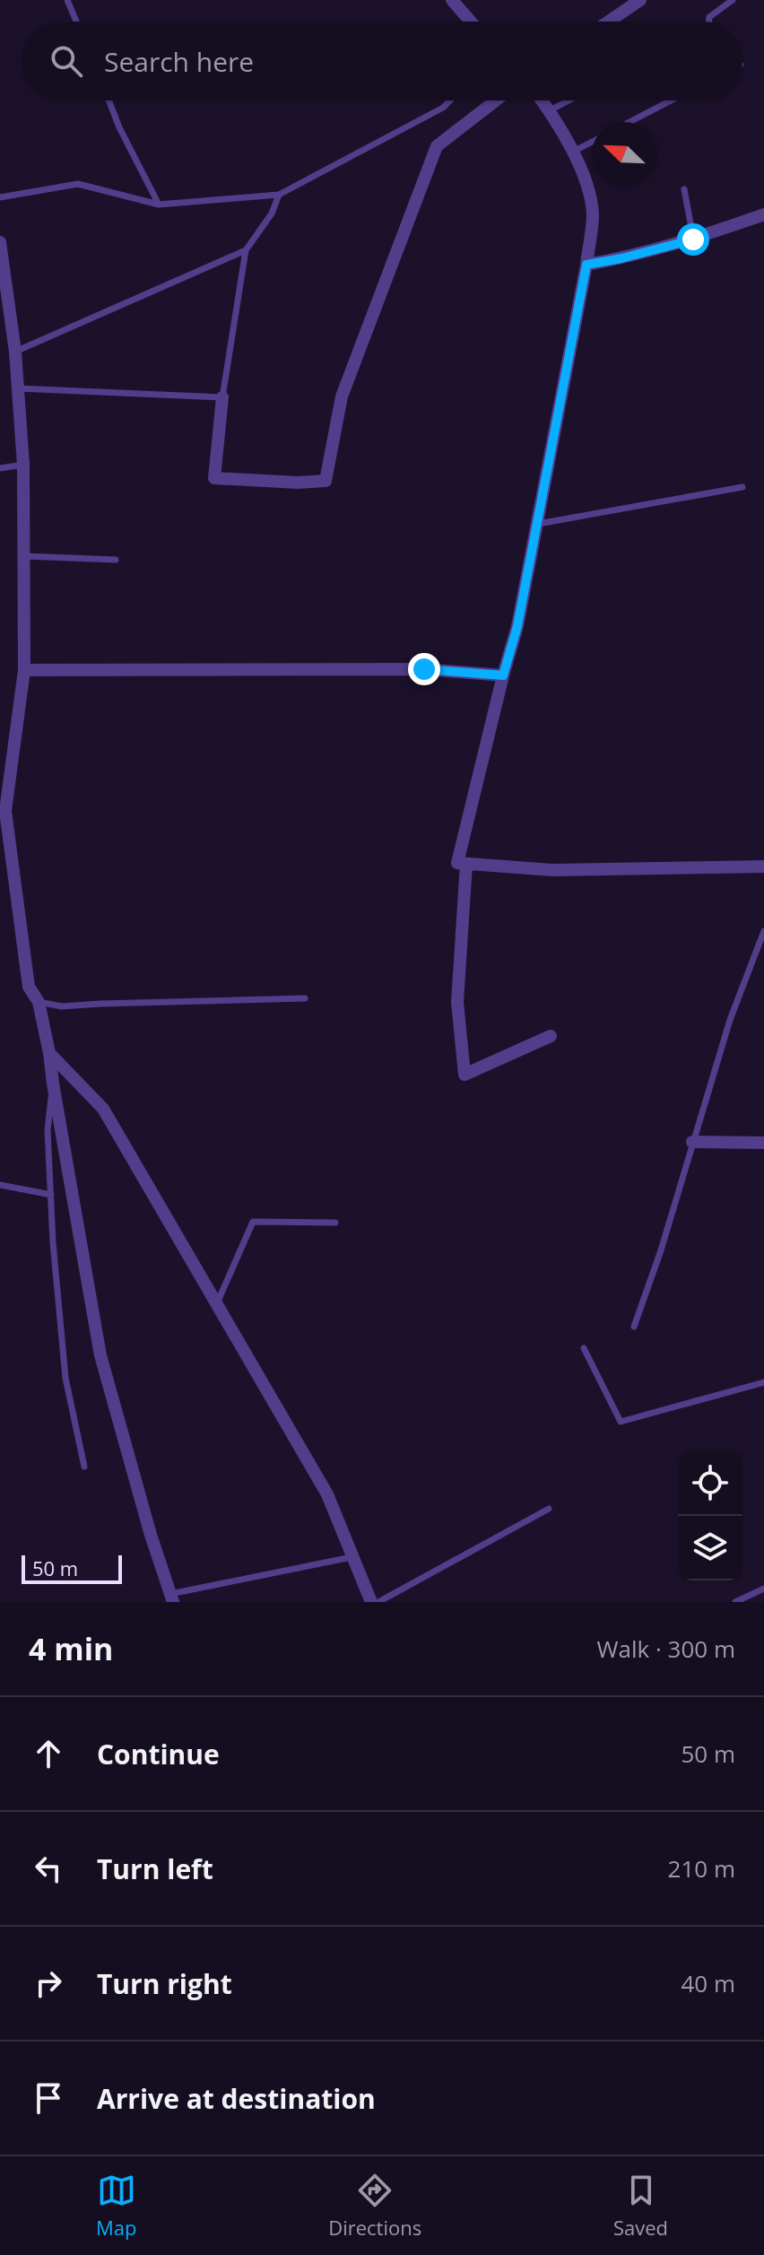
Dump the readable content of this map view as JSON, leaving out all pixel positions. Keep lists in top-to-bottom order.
{
  "scale_bar": "50 m",
  "north": "top left",
  "page": {
    "search": "Search here",
    "scale": "50 m",
    "heading": ["4 min", "Walk · 300 m"],
    "list": [
      ["Continue", "50 m"],
      ["Turn left", "210 m"],
      ["Turn right", "40 m"],
      "Arrive at destination"
    ],
    "nav": ["Map", "Directions", "Saved"]
  }
}
